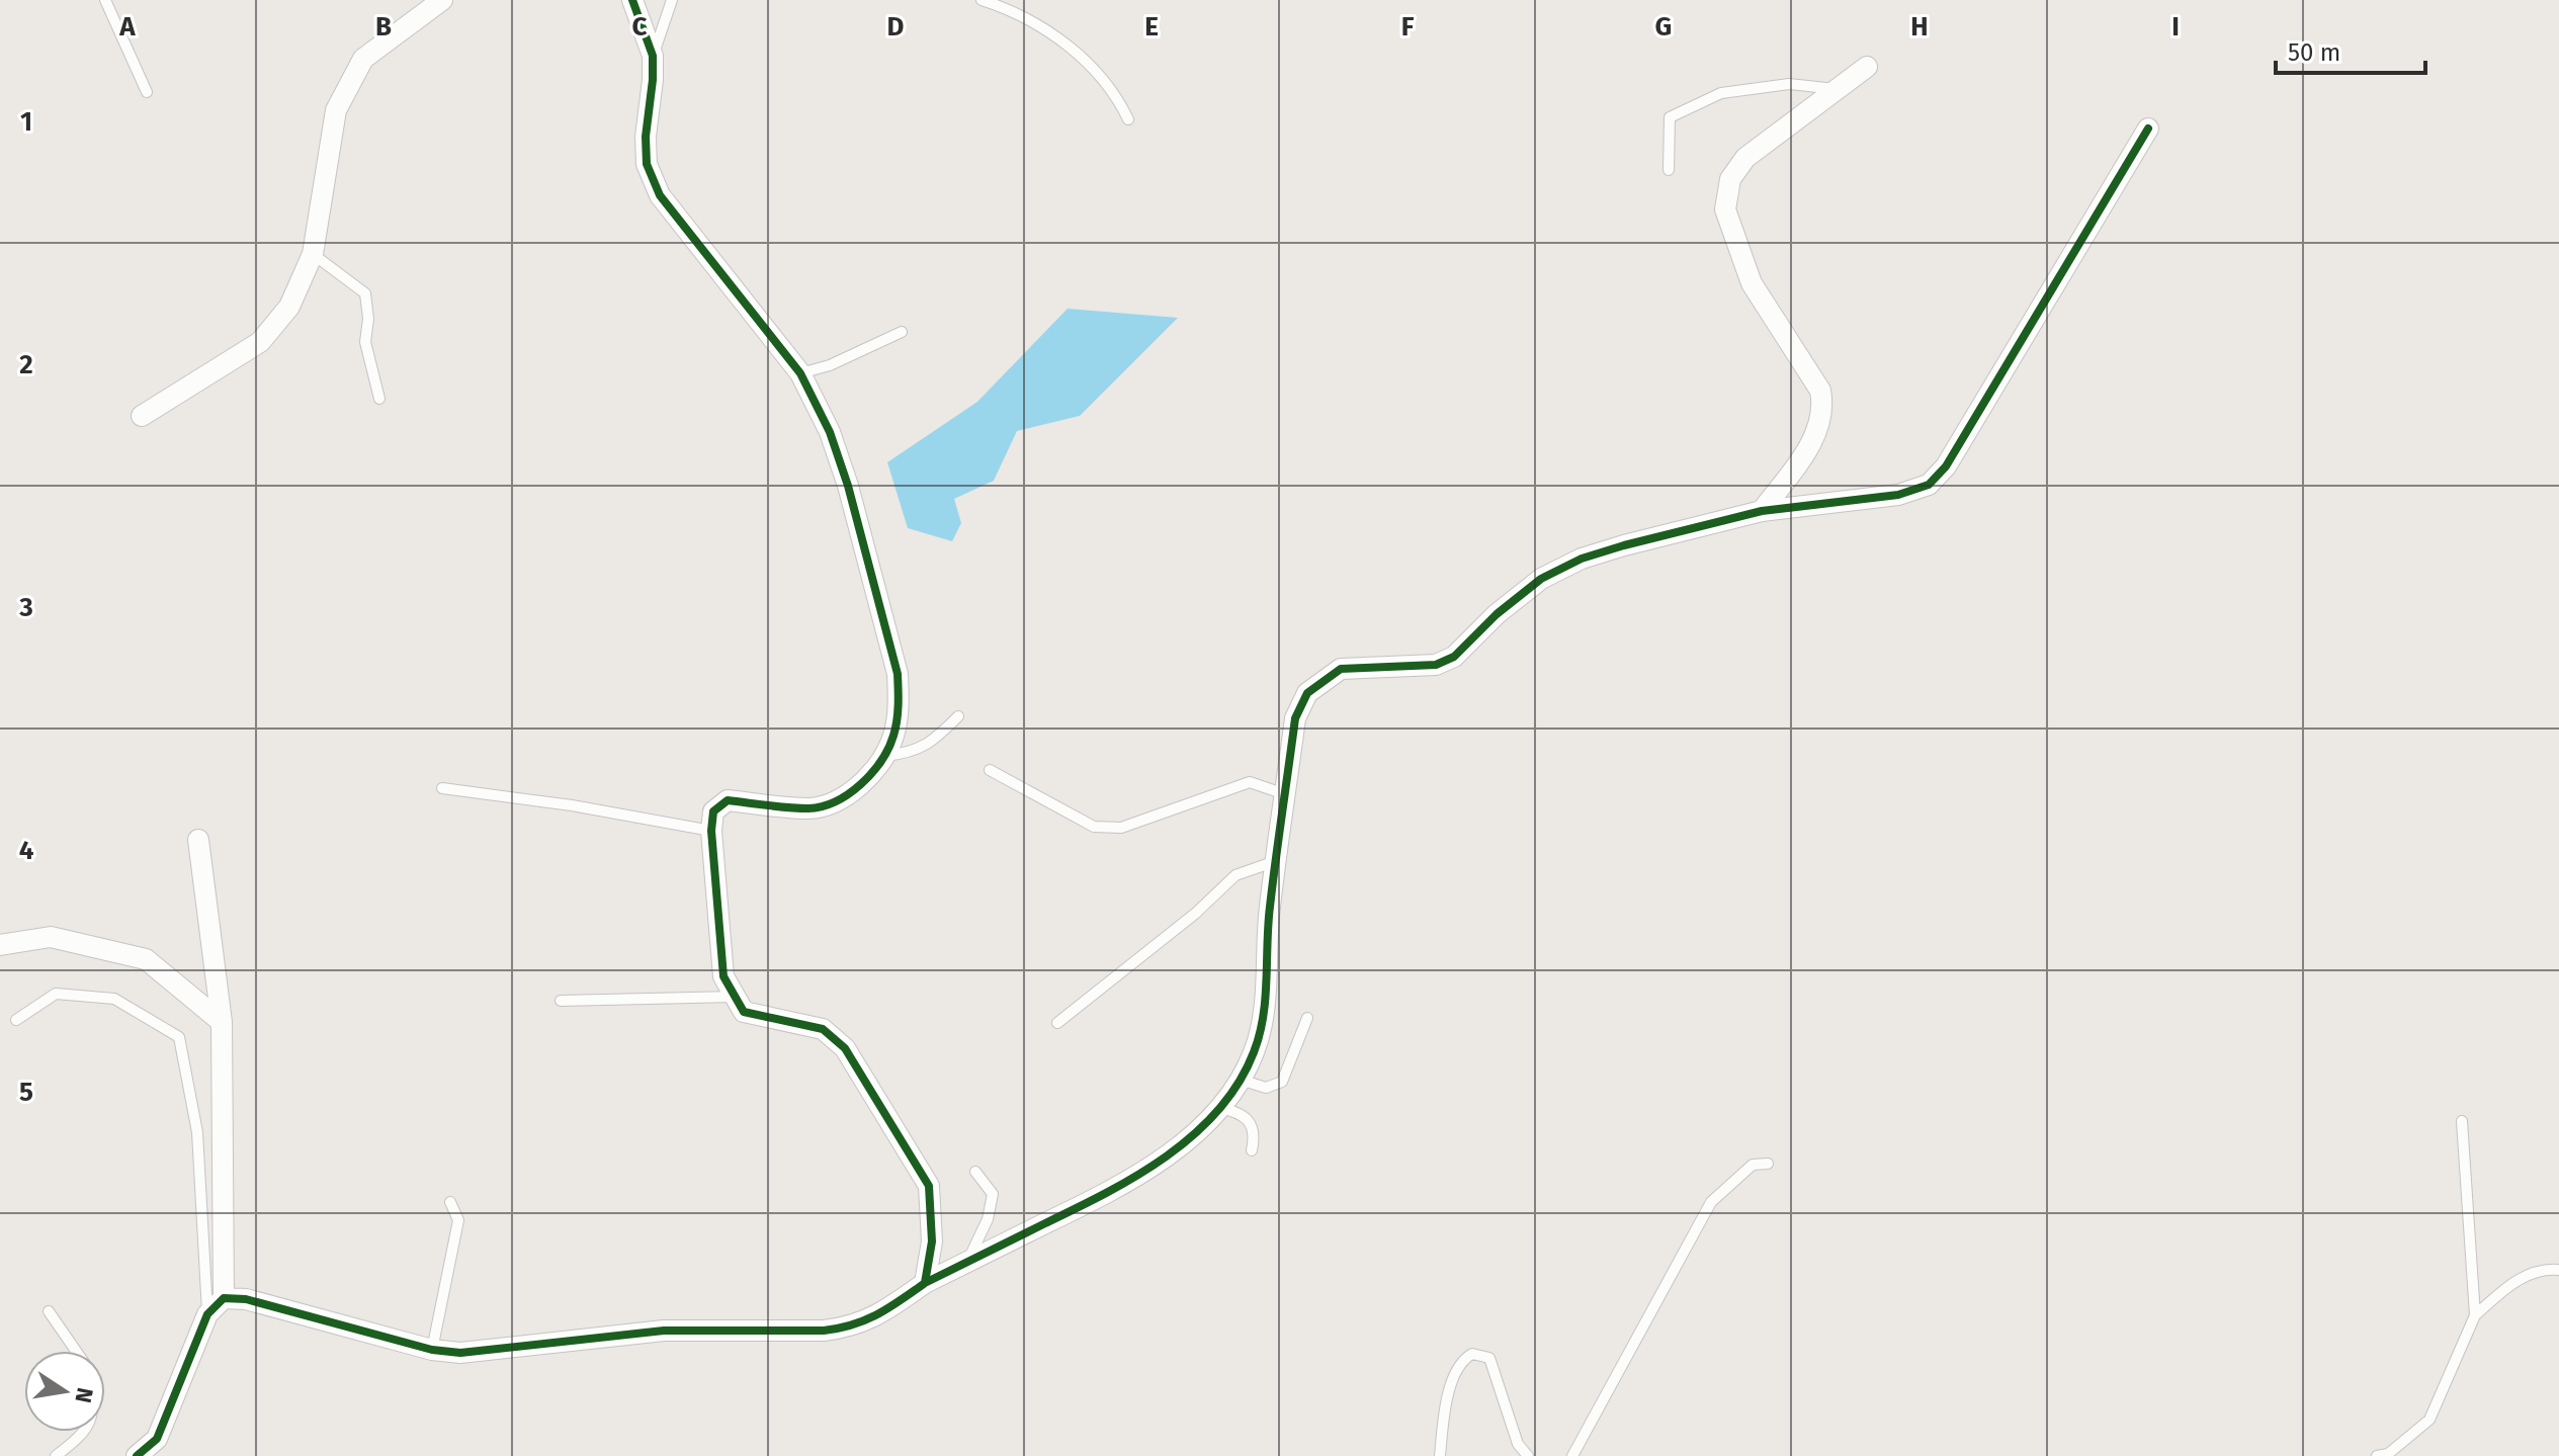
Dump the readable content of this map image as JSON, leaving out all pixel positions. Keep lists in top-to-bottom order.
{
  "scale_bar": "50 m",
  "north": "right",
  "grid": {
    "columns": [
      "A",
      "B",
      "C",
      "D",
      "E",
      "F",
      "G",
      "H",
      "I"
    ],
    "rows": [
      "1",
      "2",
      "3",
      "4",
      "5"
    ]
  }
}
